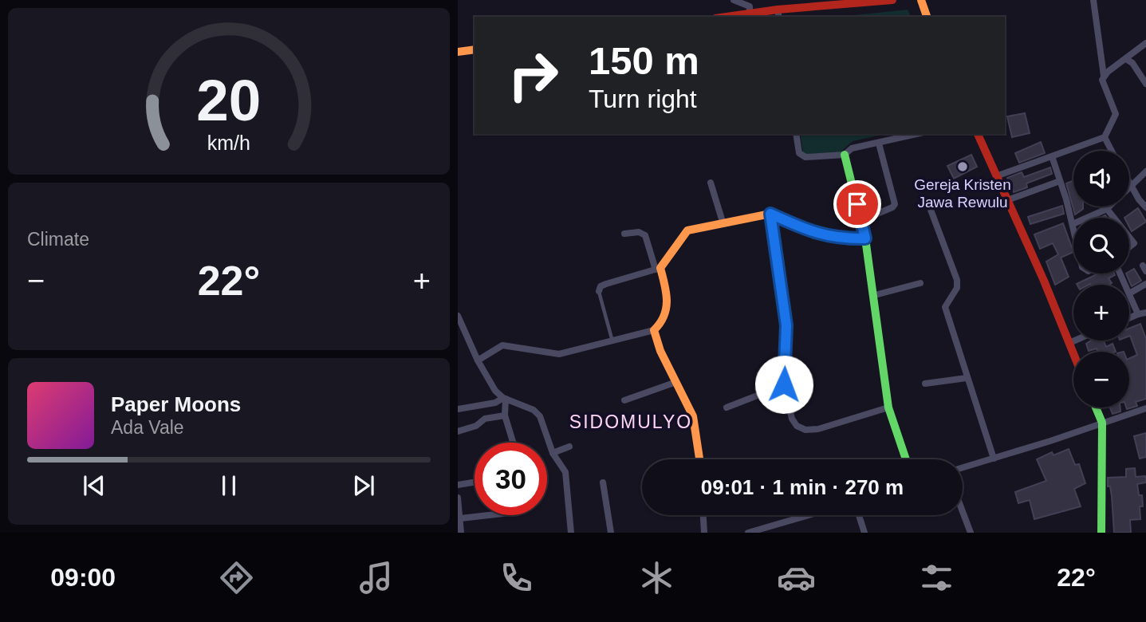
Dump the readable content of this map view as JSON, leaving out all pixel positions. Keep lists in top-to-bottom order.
{
  "districts": ["SIDOMULYO"],
  "places": ["Gereja Kristen Jawa Rewulu"],
  "page": {
    "turn": ["150 m", "Turn right"],
    "map_buttons": ["+", "−"],
    "tile": "Climate",
    "heat": ["−", "22°", "+"],
    "song": ["Paper Moons", "Ada Vale"],
    "limit": "30",
    "trip": "09:01 · 1 min · 270 m",
    "tabs": ["09:00", "22°"],
    "gauge": ["20", "km/h"]
  }
}
